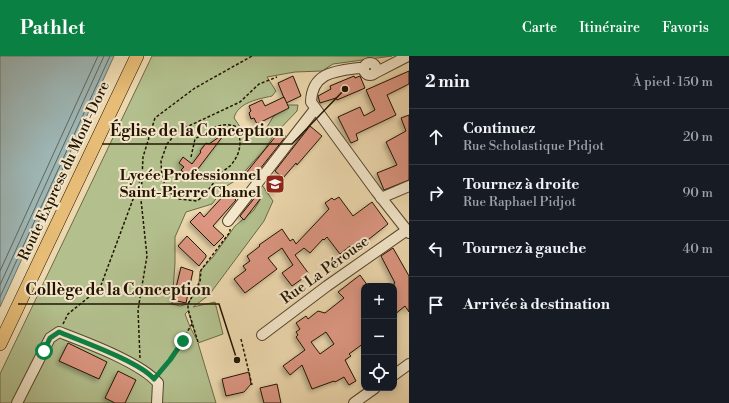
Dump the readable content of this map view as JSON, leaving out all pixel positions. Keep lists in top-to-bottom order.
{
  "streets": {
    "main road": ["Route Express du Mont-Dore"],
    "street": ["Rue La Pérouse"]
  },
  "places": {
    "other": ["Église de la Conception", "Collège de la Conception"],
    "school or university": ["Lycée Professionnel Saint-Pierre Chanel"]
  },
  "page": {
    "header": "Pathlet",
    "nav": ["Carte", "Itinéraire", "Favoris"],
    "heading": ["2 min", "À pied · 150 m"],
    "list": [
      ["Continuez", "Rue Scholastique Pidjot", "20 m"],
      ["Tournez à droite", "Rue Raphael Pidjot", "90 m"],
      ["Tournez à gauche", "40 m"],
      "Arrivée à destination"
    ],
    "map_buttons": ["+", "−"]
  }
}
